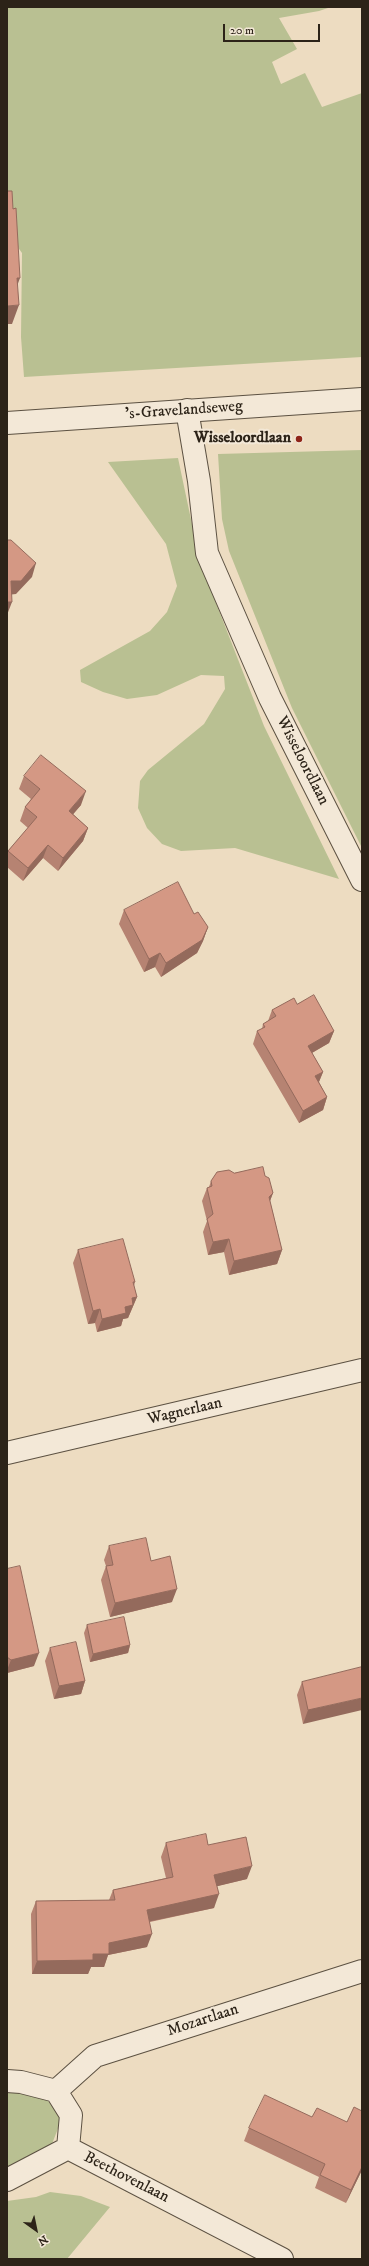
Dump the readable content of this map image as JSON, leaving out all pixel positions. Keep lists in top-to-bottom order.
{
  "streets": {
    "street": [
      "'s-Gravelandseweg",
      "Wisseloordlaan",
      "Wagnerlaan",
      "Mozartlaan",
      "Beethovenlaan"
    ]
  },
  "crossings": [
    ["'s-Gravelandseweg", "Wisseloordlaan"],
    ["Mozartlaan", "Beethovenlaan"]
  ],
  "places": ["Wisseloordlaan"],
  "scale_bar": "20 m",
  "north": "bottom right"
}
